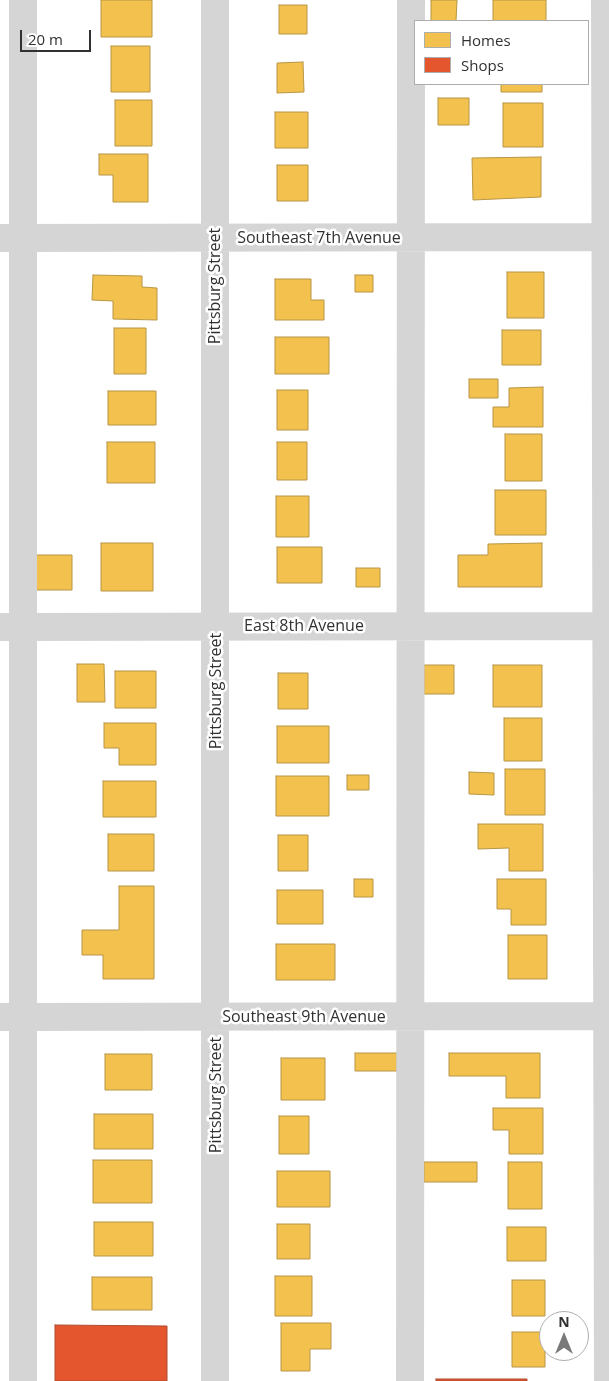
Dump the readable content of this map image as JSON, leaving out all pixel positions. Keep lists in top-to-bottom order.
{
  "streets": {
    "street": [
      "Southeast 7th Avenue",
      "Pittsburg Street",
      "East 8th Avenue",
      "Southeast 9th Avenue"
    ]
  },
  "crossings": [
    ["Southeast 7th Avenue", "Pittsburg Street"],
    ["Pittsburg Street", "East 8th Avenue"],
    ["Pittsburg Street", "Southeast 9th Avenue"]
  ],
  "legend": ["Homes", "Shops"],
  "scale_bar": "20 m",
  "north": "top"
}
